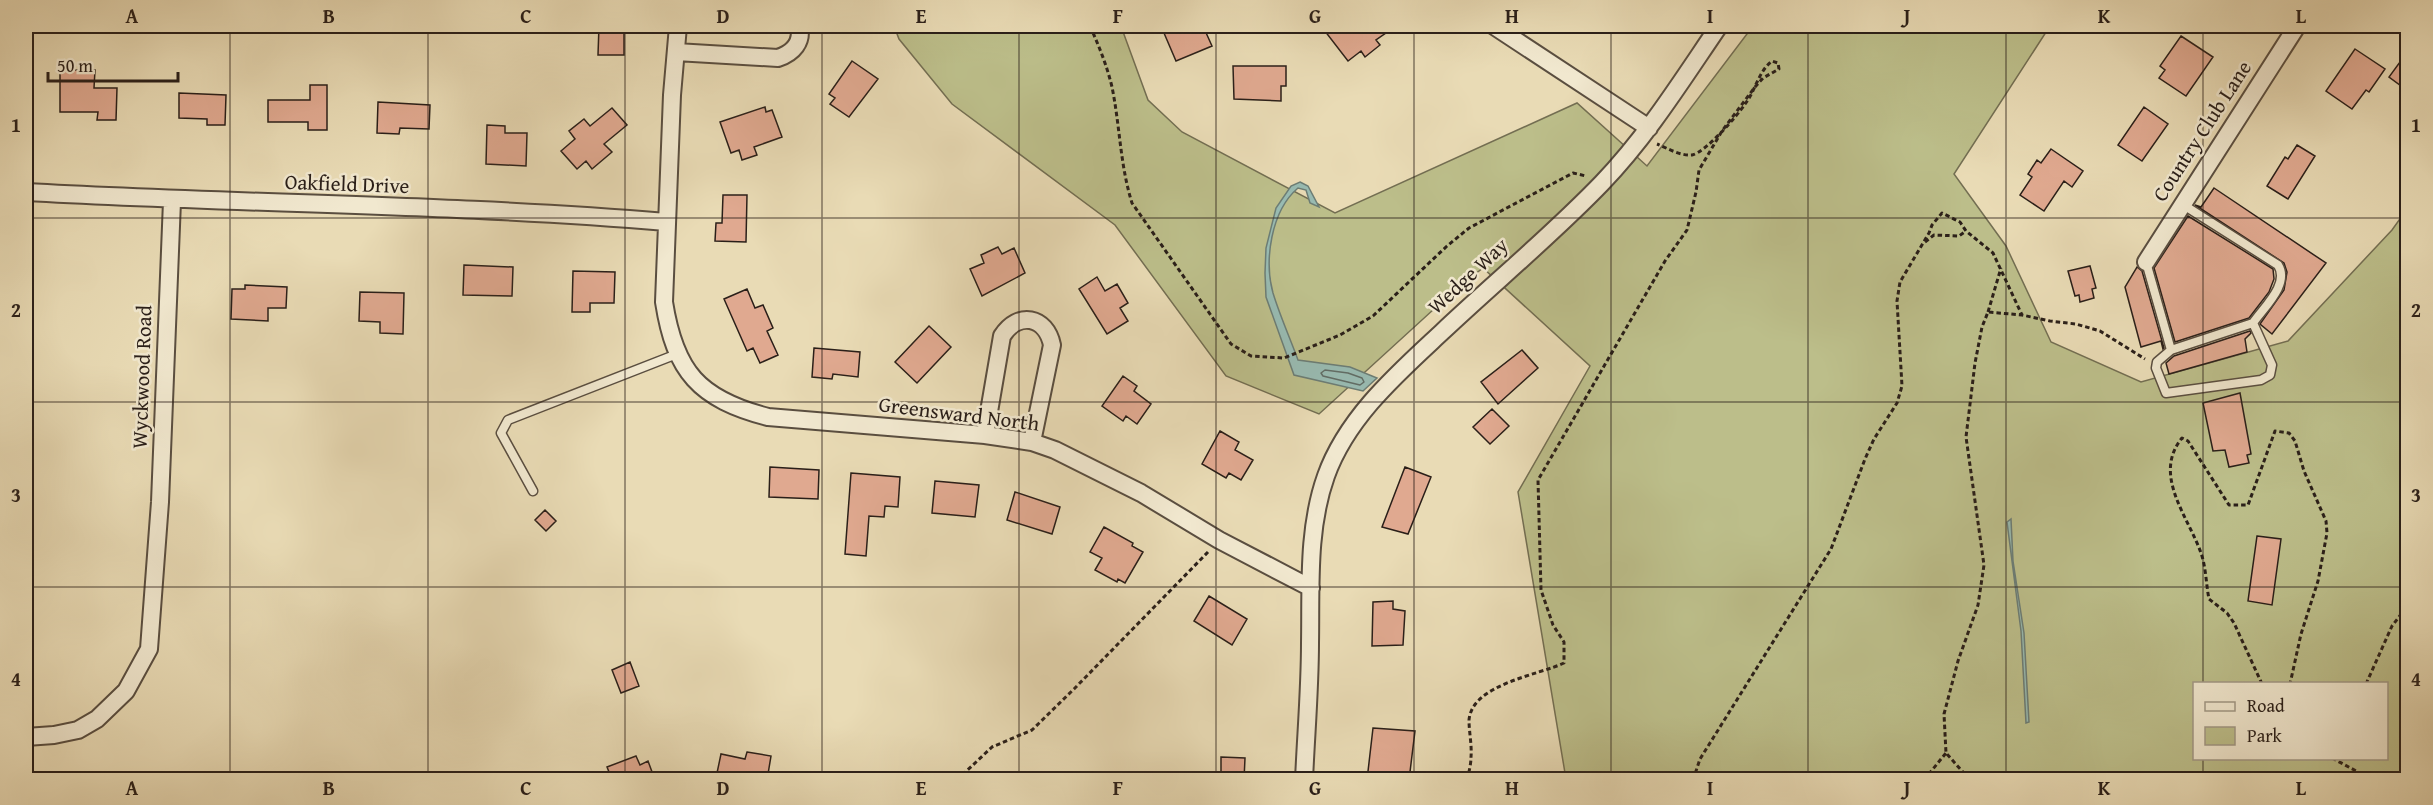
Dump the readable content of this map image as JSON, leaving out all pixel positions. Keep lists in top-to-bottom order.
{
  "streets": {
    "street": [
      "Country Club Lane",
      "Oakfield Drive",
      "Wedge Way",
      "Wyckwood Road",
      "Greensward North"
    ]
  },
  "crossings": [
    ["Oakfield Drive", "Wyckwood Road"],
    ["Oakfield Drive", "Greensward North"],
    ["Wedge Way", "Greensward North"]
  ],
  "legend": ["Road", "Park"],
  "scale_bar": "50 m",
  "grid": {
    "columns": [
      "A",
      "B",
      "C",
      "D",
      "E",
      "F",
      "G",
      "H",
      "I",
      "J",
      "K",
      "L"
    ],
    "rows": [
      "1",
      "2",
      "3",
      "4"
    ]
  }
}
